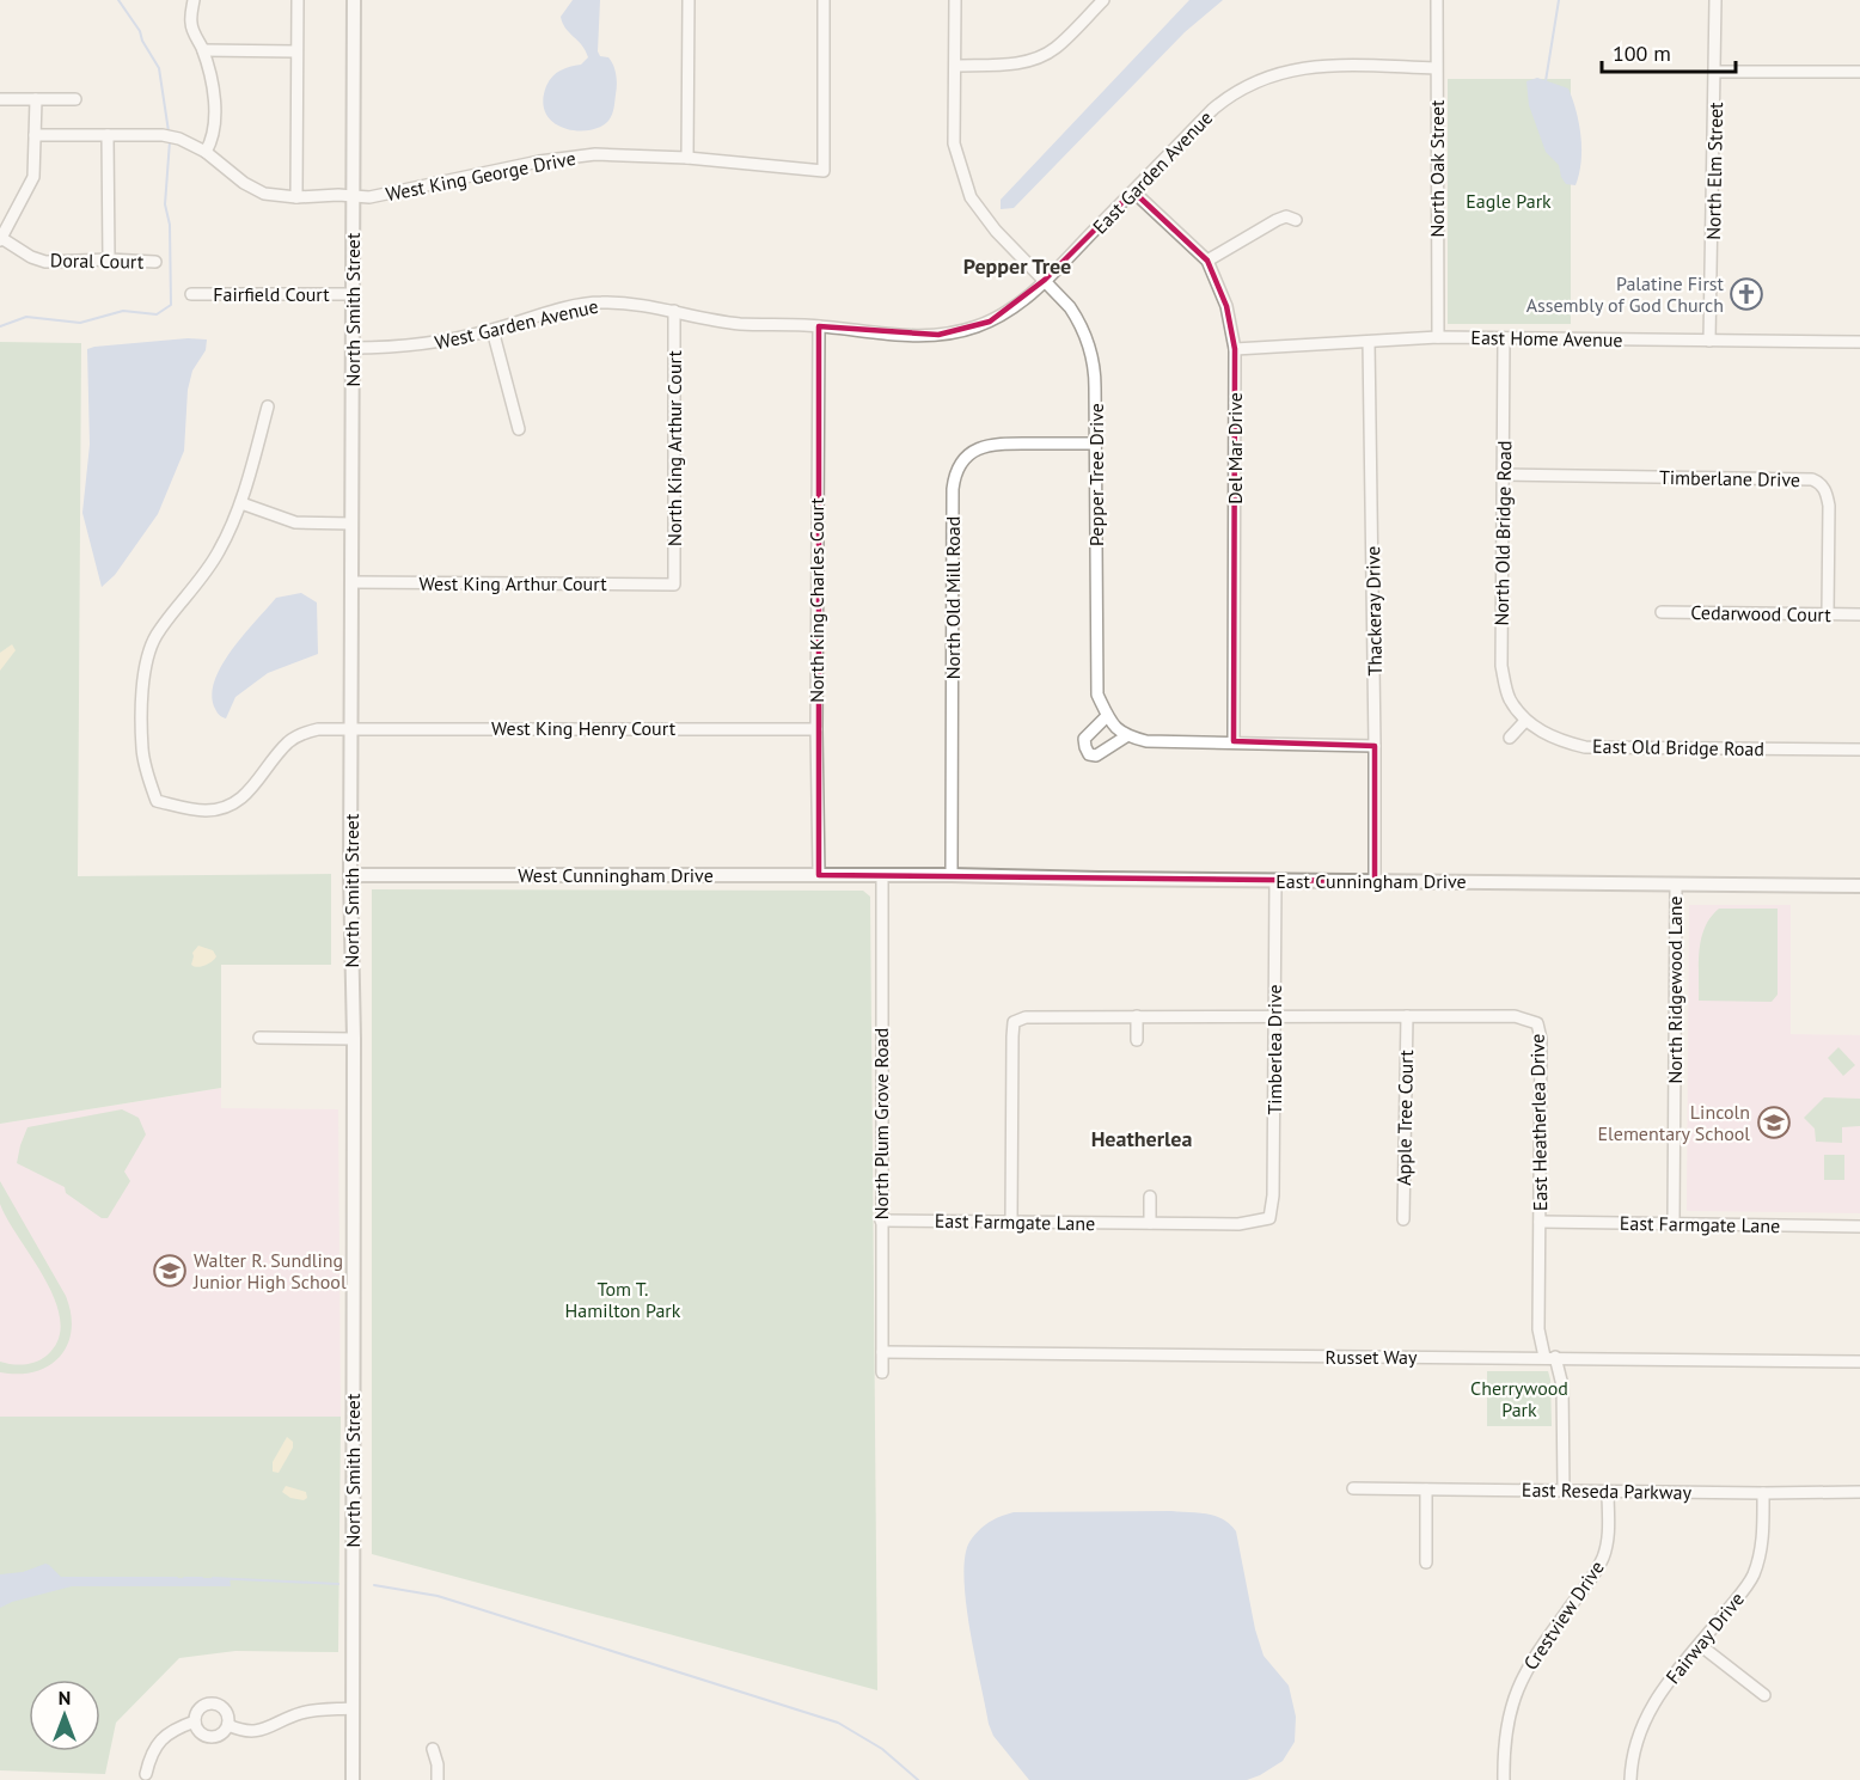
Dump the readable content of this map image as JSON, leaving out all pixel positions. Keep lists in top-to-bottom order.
{
  "streets": {
    "street": [
      "North Oak Street",
      "North Elm Street",
      "East Garden Avenue",
      "West King George Drive",
      "Doral Court",
      "Fairfield Court",
      "North Smith Street",
      "West Garden Avenue",
      "East Home Avenue",
      "North King Arthur Court",
      "Del Mar Drive",
      "Pepper Tree Drive",
      "Timberlane Drive",
      "North Old Bridge Road",
      "West King Arthur Court",
      "North Old Mill Road",
      "North King Charles Court",
      "Thackeray Drive",
      "Cedarwood Court",
      "West King Henry Court",
      "East Old Bridge Road",
      "West Cunningham Drive",
      "East Cunningham Drive",
      "North Ridgewood Lane",
      "Timberlea Drive",
      "Apple Tree Court",
      "East Heatherlea Drive",
      "North Plum Grove Road",
      "East Farmgate Lane",
      "Russet Way",
      "East Reseda Parkway",
      "Crestview Drive",
      "Fairway Drive"
    ]
  },
  "crossings": [
    ["North Oak Street", "East Garden Avenue"],
    ["North Oak Street", "East Home Avenue"],
    ["North Elm Street", "East Home Avenue"],
    ["East Garden Avenue", "West Garden Avenue"],
    ["East Garden Avenue", "Del Mar Drive"],
    ["East Garden Avenue", "Pepper Tree Drive"],
    ["West King George Drive", "North Smith Street"],
    ["Fairfield Court", "North Smith Street"],
    ["North Smith Street", "West Garden Avenue"],
    ["North Smith Street", "West King Arthur Court"],
    ["North Smith Street", "West King Henry Court"],
    ["North Smith Street", "West Cunningham Drive"],
    ["West Garden Avenue", "North King Arthur Court"],
    ["West Garden Avenue", "North King Charles Court"],
    ["East Home Avenue", "Del Mar Drive"],
    ["East Home Avenue", "North Old Bridge Road"],
    ["East Home Avenue", "Thackeray Drive"],
    ["North King Arthur Court", "West King Arthur Court"],
    ["Pepper Tree Drive", "North Old Mill Road"],
    ["Timberlane Drive", "North Old Bridge Road"],
    ["Timberlane Drive", "Cedarwood Court"],
    ["North Old Bridge Road", "East Old Bridge Road"],
    ["North Old Mill Road", "East Cunningham Drive"],
    ["North King Charles Court", "West King Henry Court"],
    ["North King Charles Court", "West Cunningham Drive"],
    ["Thackeray Drive", "East Cunningham Drive"],
    ["West Cunningham Drive", "East Cunningham Drive"],
    ["West Cunningham Drive", "North Plum Grove Road"],
    ["East Cunningham Drive", "North Ridgewood Lane"],
    ["East Cunningham Drive", "Timberlea Drive"],
    ["East Cunningham Drive", "North Plum Grove Road"],
    ["North Ridgewood Lane", "East Farmgate Lane"],
    ["Timberlea Drive", "East Heatherlea Drive"],
    ["Timberlea Drive", "East Farmgate Lane"],
    ["Apple Tree Court", "East Heatherlea Drive"],
    ["East Heatherlea Drive", "East Farmgate Lane"],
    ["East Heatherlea Drive", "Russet Way"],
    ["North Plum Grove Road", "East Farmgate Lane"],
    ["North Plum Grove Road", "Russet Way"],
    ["East Reseda Parkway", "Crestview Drive"],
    ["East Reseda Parkway", "Fairway Drive"]
  ],
  "districts": ["Pepper Tree", "Heatherlea"],
  "parks": ["Eagle Park", "Tom T. Hamilton Park", "Cherrywood Park"],
  "places": {
    "church": ["Palatine First Assembly of God Church"],
    "school or university": ["Lincoln Elementary School", "Walter R. Sundling Junior High School"]
  },
  "scale_bar": "100 m",
  "north": "top"
}
